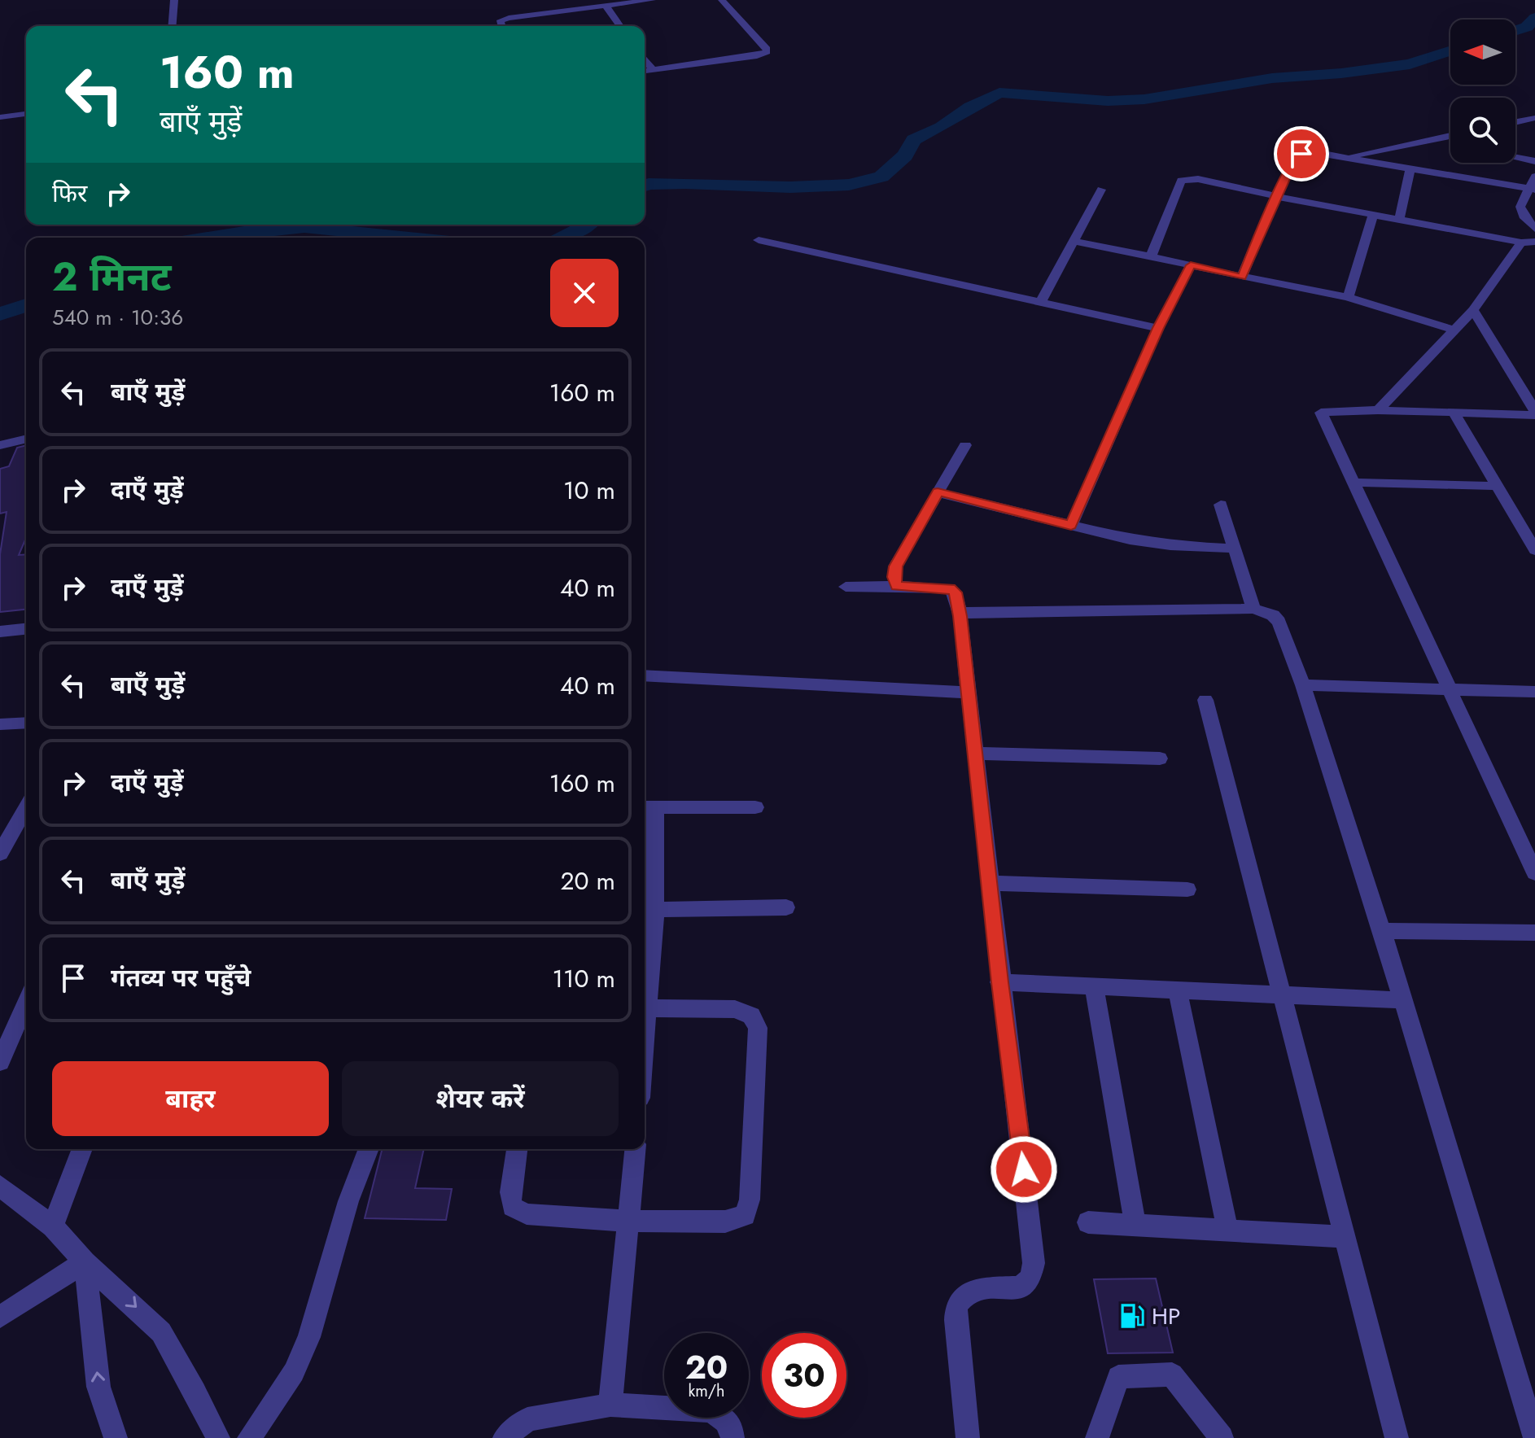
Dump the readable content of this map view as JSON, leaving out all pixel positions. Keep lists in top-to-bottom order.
{
  "places": {
    "fuel station": ["HP"]
  },
  "north": "left",
  "page": {
    "turn": ["160 m", "बाएँ मुड़ें"],
    "then": "फिर",
    "heading": ["2 मिनट", "540 m · 10:36"],
    "list": [
      {
        "name": "बाएँ मुड़ें",
        "value": "160 m"
      },
      {
        "name": "दाएँ मुड़ें",
        "value": "10 m"
      },
      {
        "name": "दाएँ मुड़ें",
        "value": "40 m"
      },
      {
        "name": "बाएँ मुड़ें",
        "value": "40 m"
      },
      {
        "name": "दाएँ मुड़ें",
        "value": "160 m"
      },
      {
        "name": "बाएँ मुड़ें",
        "value": "20 m"
      },
      {
        "name": "गंतव्य पर पहुँचे",
        "value": "110 m"
      }
    ],
    "buttons": ["बाहर", "शेयर करें"],
    "speed": "20 km/h",
    "limit": "30"
  }
}
